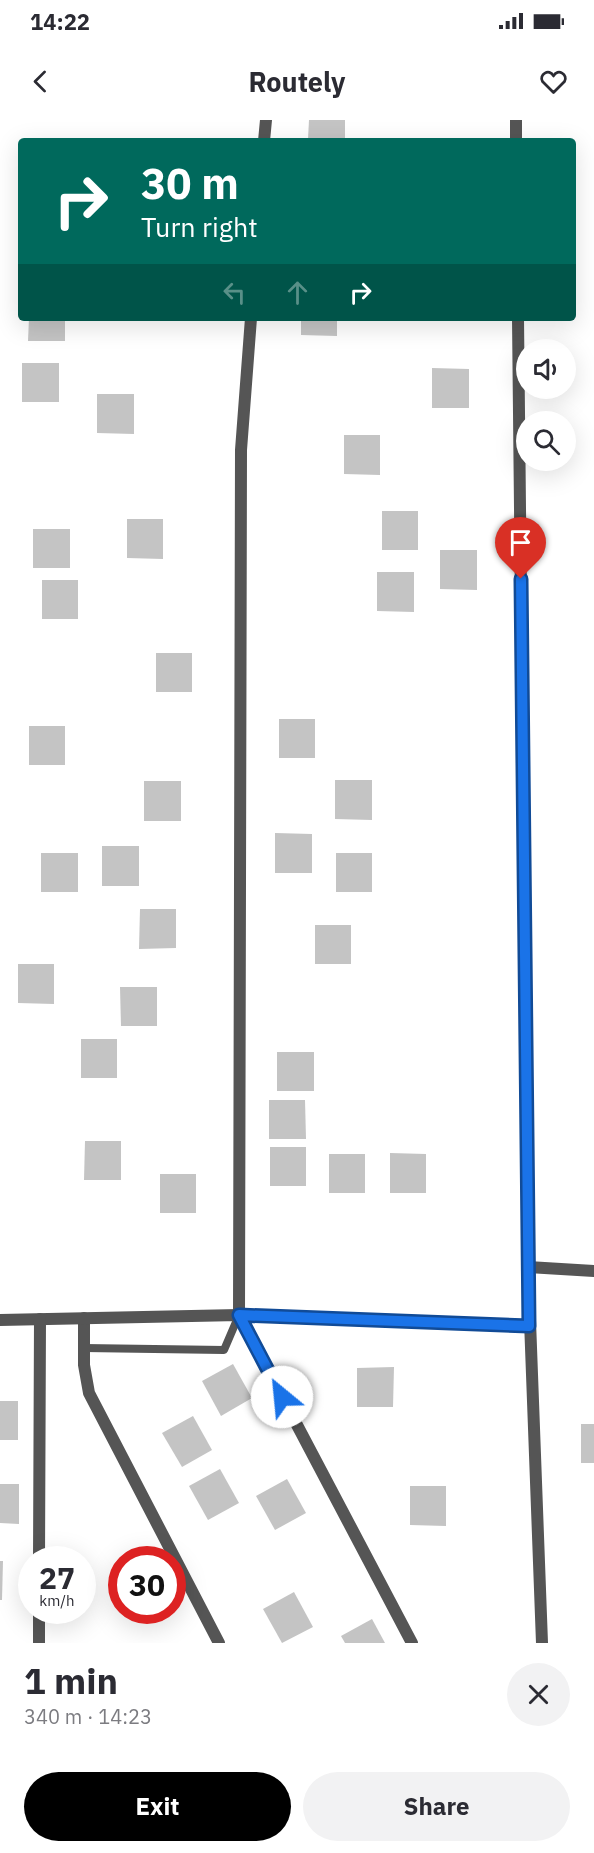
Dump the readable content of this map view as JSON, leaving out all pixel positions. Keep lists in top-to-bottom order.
{
  "page": {
    "status": "14:22",
    "header": "Routely",
    "turn": ["30 m", "Turn right"],
    "speed": "27 km/h",
    "limit": "30",
    "heading": ["1 min", "340 m · 14:23"],
    "buttons": ["Exit", "Share"]
  }
}
